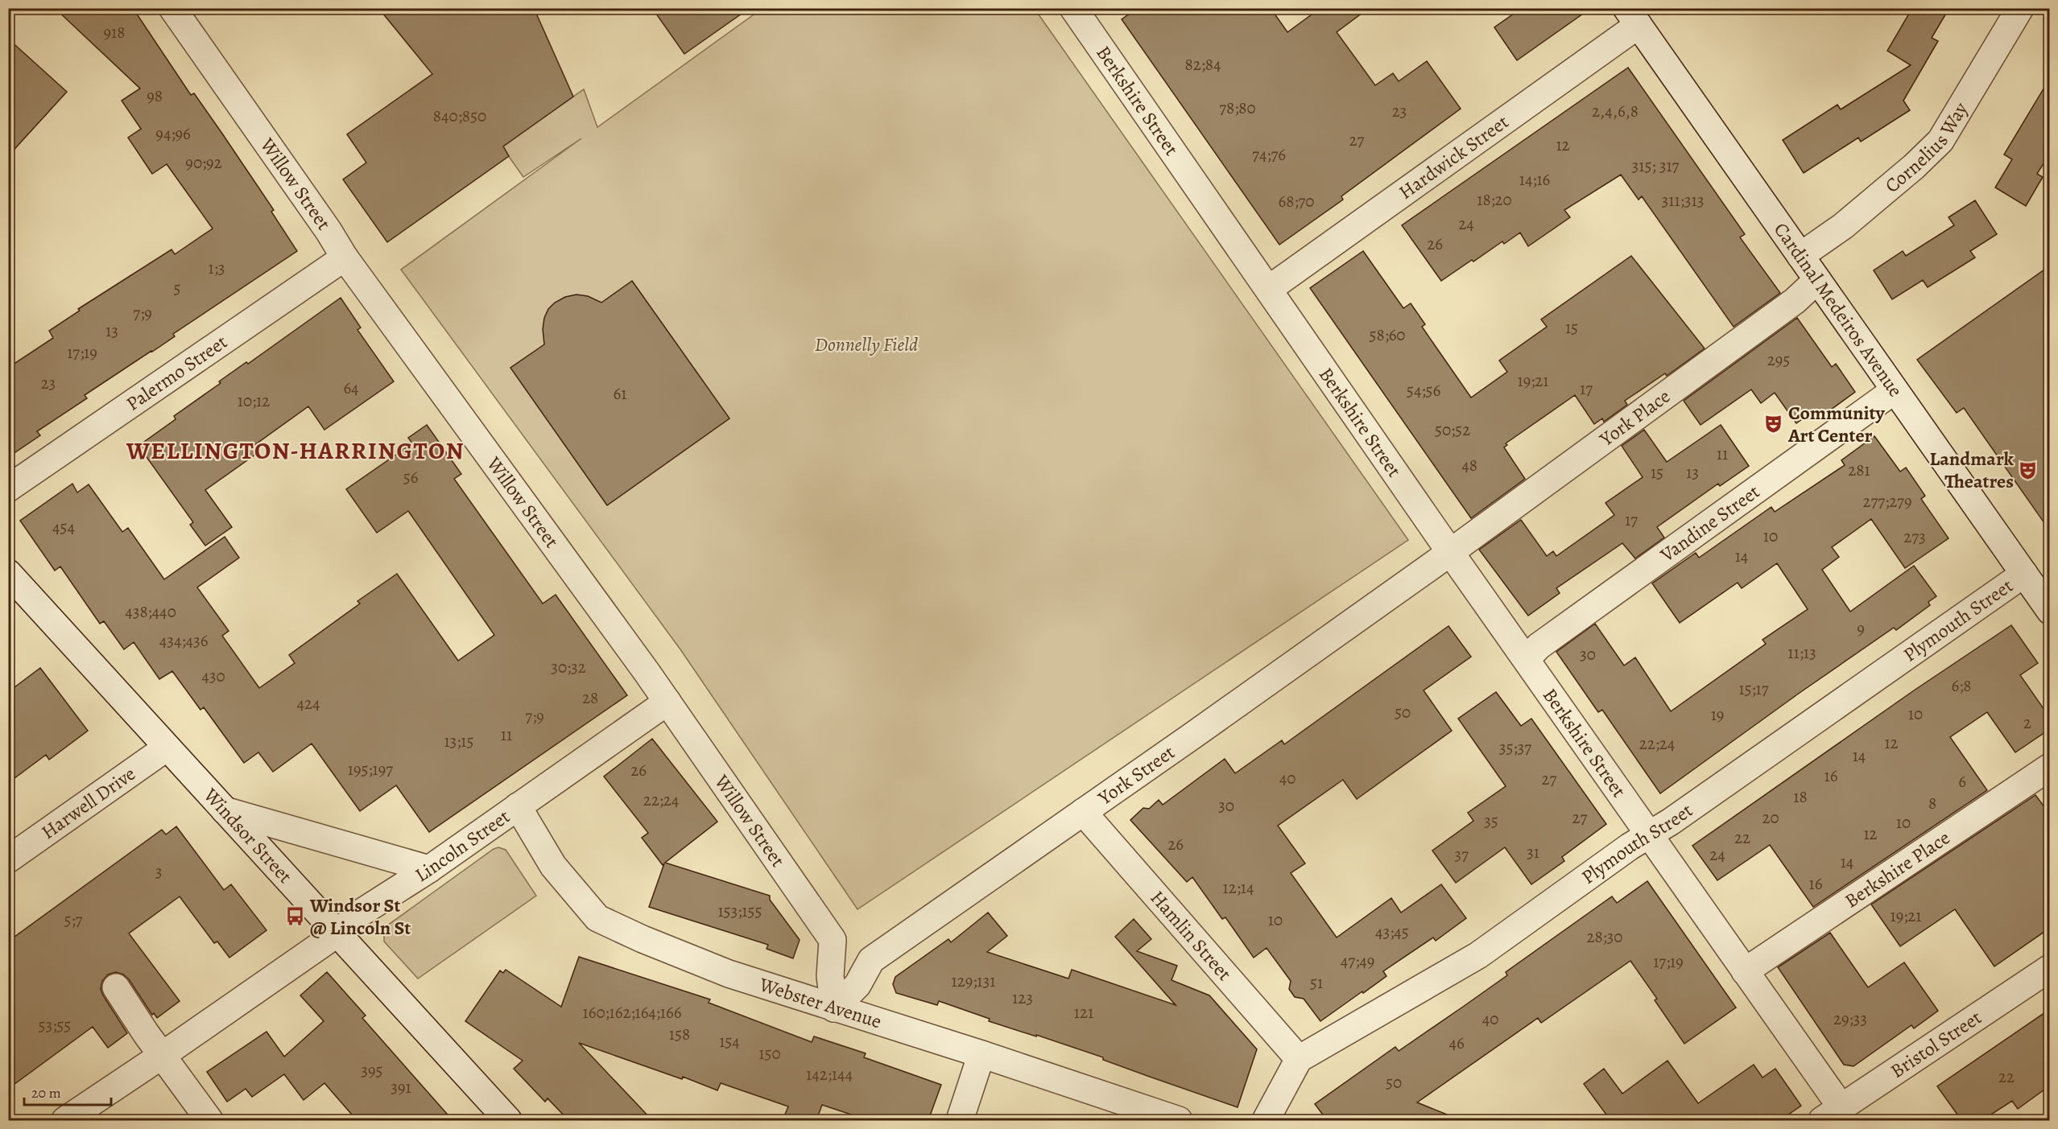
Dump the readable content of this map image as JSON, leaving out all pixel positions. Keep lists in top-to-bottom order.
{
  "streets": {
    "street": [
      "Berkshire Street",
      "Cornelius Way",
      "Hardwick Street",
      "Willow Street",
      "Cardinal Medeiros Avenue",
      "Palermo Street",
      "York Place",
      "Vandine Street",
      "Plymouth Street",
      "York Street",
      "Harwell Drive",
      "Windsor Street",
      "Lincoln Street",
      "Berkshire Place",
      "Hamlin Street",
      "Webster Avenue",
      "Bristol Street"
    ]
  },
  "crossings": [
    ["Berkshire Street", "Hardwick Street"],
    ["Berkshire Street", "York Place"],
    ["Berkshire Street", "Vandine Street"],
    ["Berkshire Street", "Plymouth Street"],
    ["Berkshire Street", "York Street"],
    ["Cornelius Way", "Cardinal Medeiros Avenue"],
    ["Hardwick Street", "Cardinal Medeiros Avenue"],
    ["Willow Street", "Palermo Street"],
    ["Willow Street", "York Street"],
    ["Willow Street", "Lincoln Street"],
    ["Willow Street", "Webster Avenue"],
    ["Cardinal Medeiros Avenue", "York Place"],
    ["Cardinal Medeiros Avenue", "Vandine Street"],
    ["Cardinal Medeiros Avenue", "Plymouth Street"],
    ["York Place", "York Street"],
    ["Plymouth Street", "Hamlin Street"],
    ["York Street", "Hamlin Street"],
    ["York Street", "Webster Avenue"],
    ["Harwell Drive", "Windsor Street"],
    ["Windsor Street", "Lincoln Street"],
    ["Lincoln Street", "Webster Avenue"]
  ],
  "districts": ["WELLINGTON-HARRINGTON"],
  "parks": ["Donnelly Field"],
  "places": {
    "theatre": ["Community Art Center", "Landmark Theatres"],
    "bus stop": ["Windsor St @ Lincoln St"]
  },
  "house_numbers": [
    "918",
    "82;84",
    "98",
    "78;80",
    "23",
    "2,4,6,8",
    "840;850",
    "94;96",
    "27",
    "12",
    "74;76",
    "90;92",
    "315; 317",
    "14;16",
    "18;20",
    "311;313",
    "68;70",
    "24",
    "26",
    "1;3",
    "5",
    "7;9",
    "15",
    "13",
    "58;60",
    "17;19",
    "295",
    "19;21",
    "23",
    "64",
    "17",
    "54;56",
    "61",
    "10;12",
    "50;52",
    "11",
    "48",
    "281",
    "15",
    "13",
    "56",
    "277;279",
    "17",
    "454",
    "10",
    "273",
    "14",
    "438;440",
    "9",
    "434;436",
    "11;13",
    "30",
    "30;32",
    "430",
    "6;8",
    "15;17",
    "28",
    "424",
    "50",
    "10",
    "19",
    "7;9",
    "2",
    "11",
    "13;15",
    "12",
    "22;24",
    "35;37",
    "14",
    "195;197",
    "26",
    "16",
    "40",
    "27",
    "6",
    "18",
    "22;24",
    "8",
    "30",
    "27",
    "20",
    "35",
    "10",
    "12",
    "22",
    "26",
    "31",
    "37",
    "24",
    "14",
    "3",
    "16",
    "12;14",
    "153;155",
    "19;21",
    "5;7",
    "10",
    "43;45",
    "28;30",
    "47;49",
    "17;19",
    "129;131",
    "51",
    "123",
    "160;162;164;166",
    "121",
    "40",
    "29;33",
    "53;55",
    "158",
    "154",
    "46",
    "150",
    "395",
    "142;144",
    "22",
    "50",
    "391"
  ],
  "scale_bar": "20 m"
}
